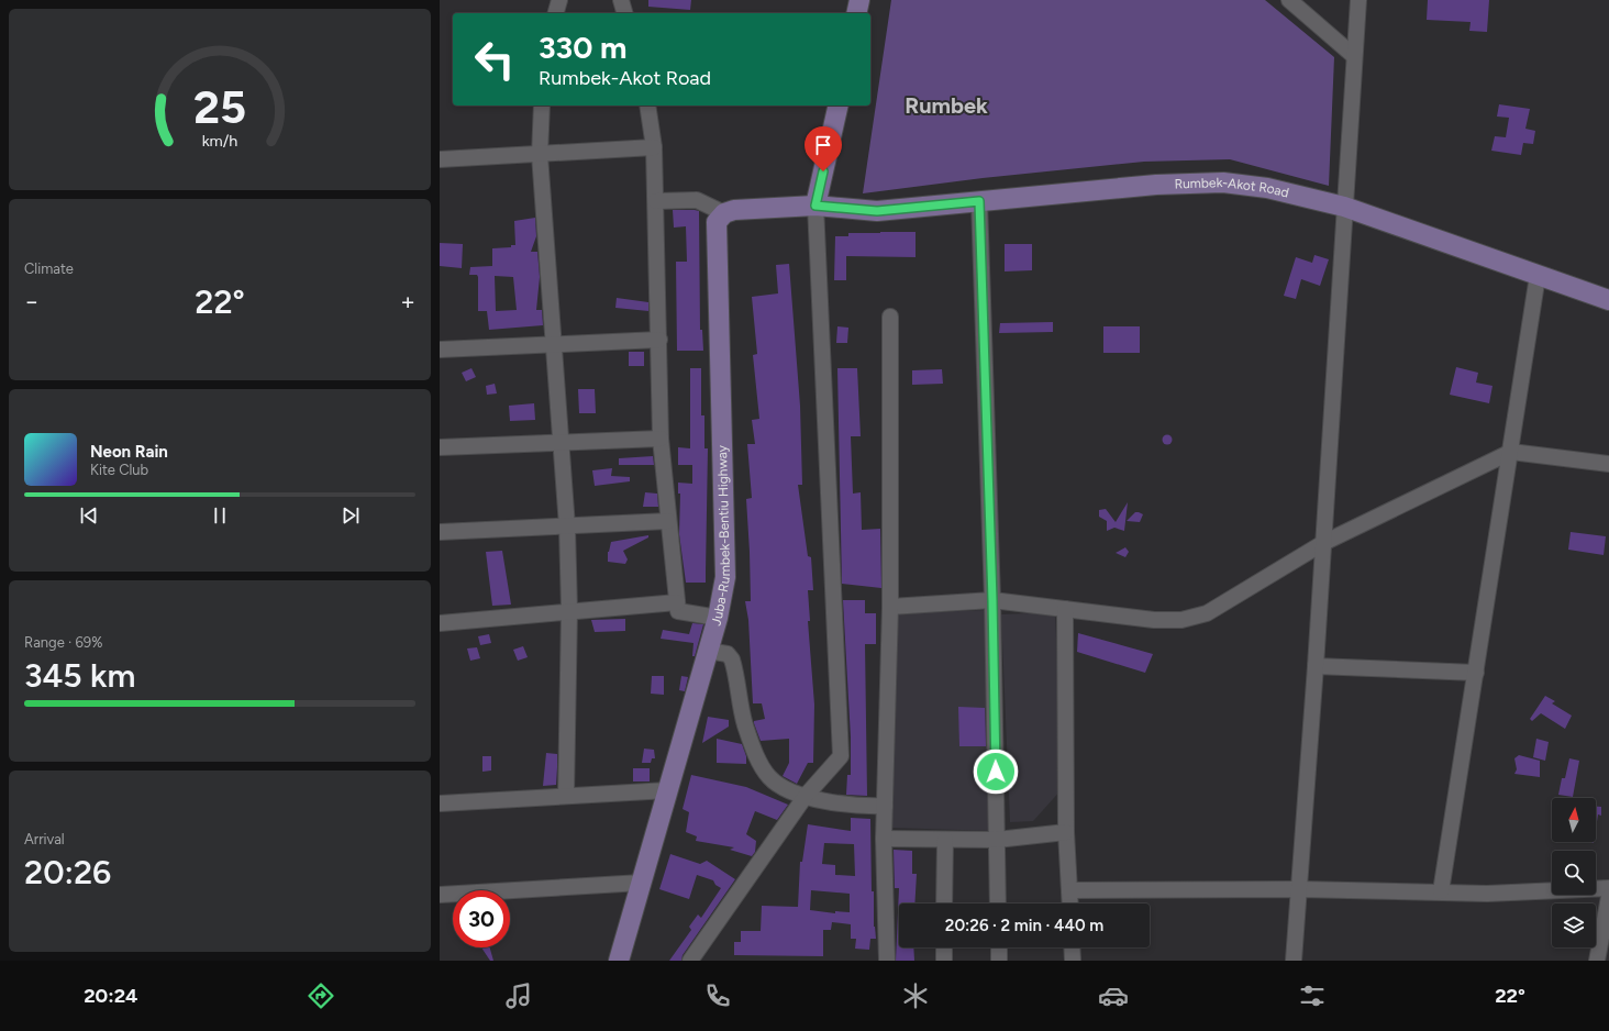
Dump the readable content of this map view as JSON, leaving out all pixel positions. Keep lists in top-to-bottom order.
{
  "streets": {
    "main road": ["Rumbek-Akot Road", "Juba-Rumbek-Bentiu Highway"]
  },
  "districts": ["Rumbek"],
  "north": "top",
  "page": {
    "turn": ["330 m", "Rumbek-Akot Road"],
    "tile": [
      "Climate",
      ["Range · 69%", "345 km"],
      ["Arrival", "20:26"]
    ],
    "heat": ["−", "22°", "+"],
    "song": ["Neon Rain", "Kite Club"],
    "limit": "30",
    "trip": "20:26 · 2 min · 440 m",
    "tabs": ["20:24", "22°"],
    "gauge": ["25", "km/h"]
  }
}
